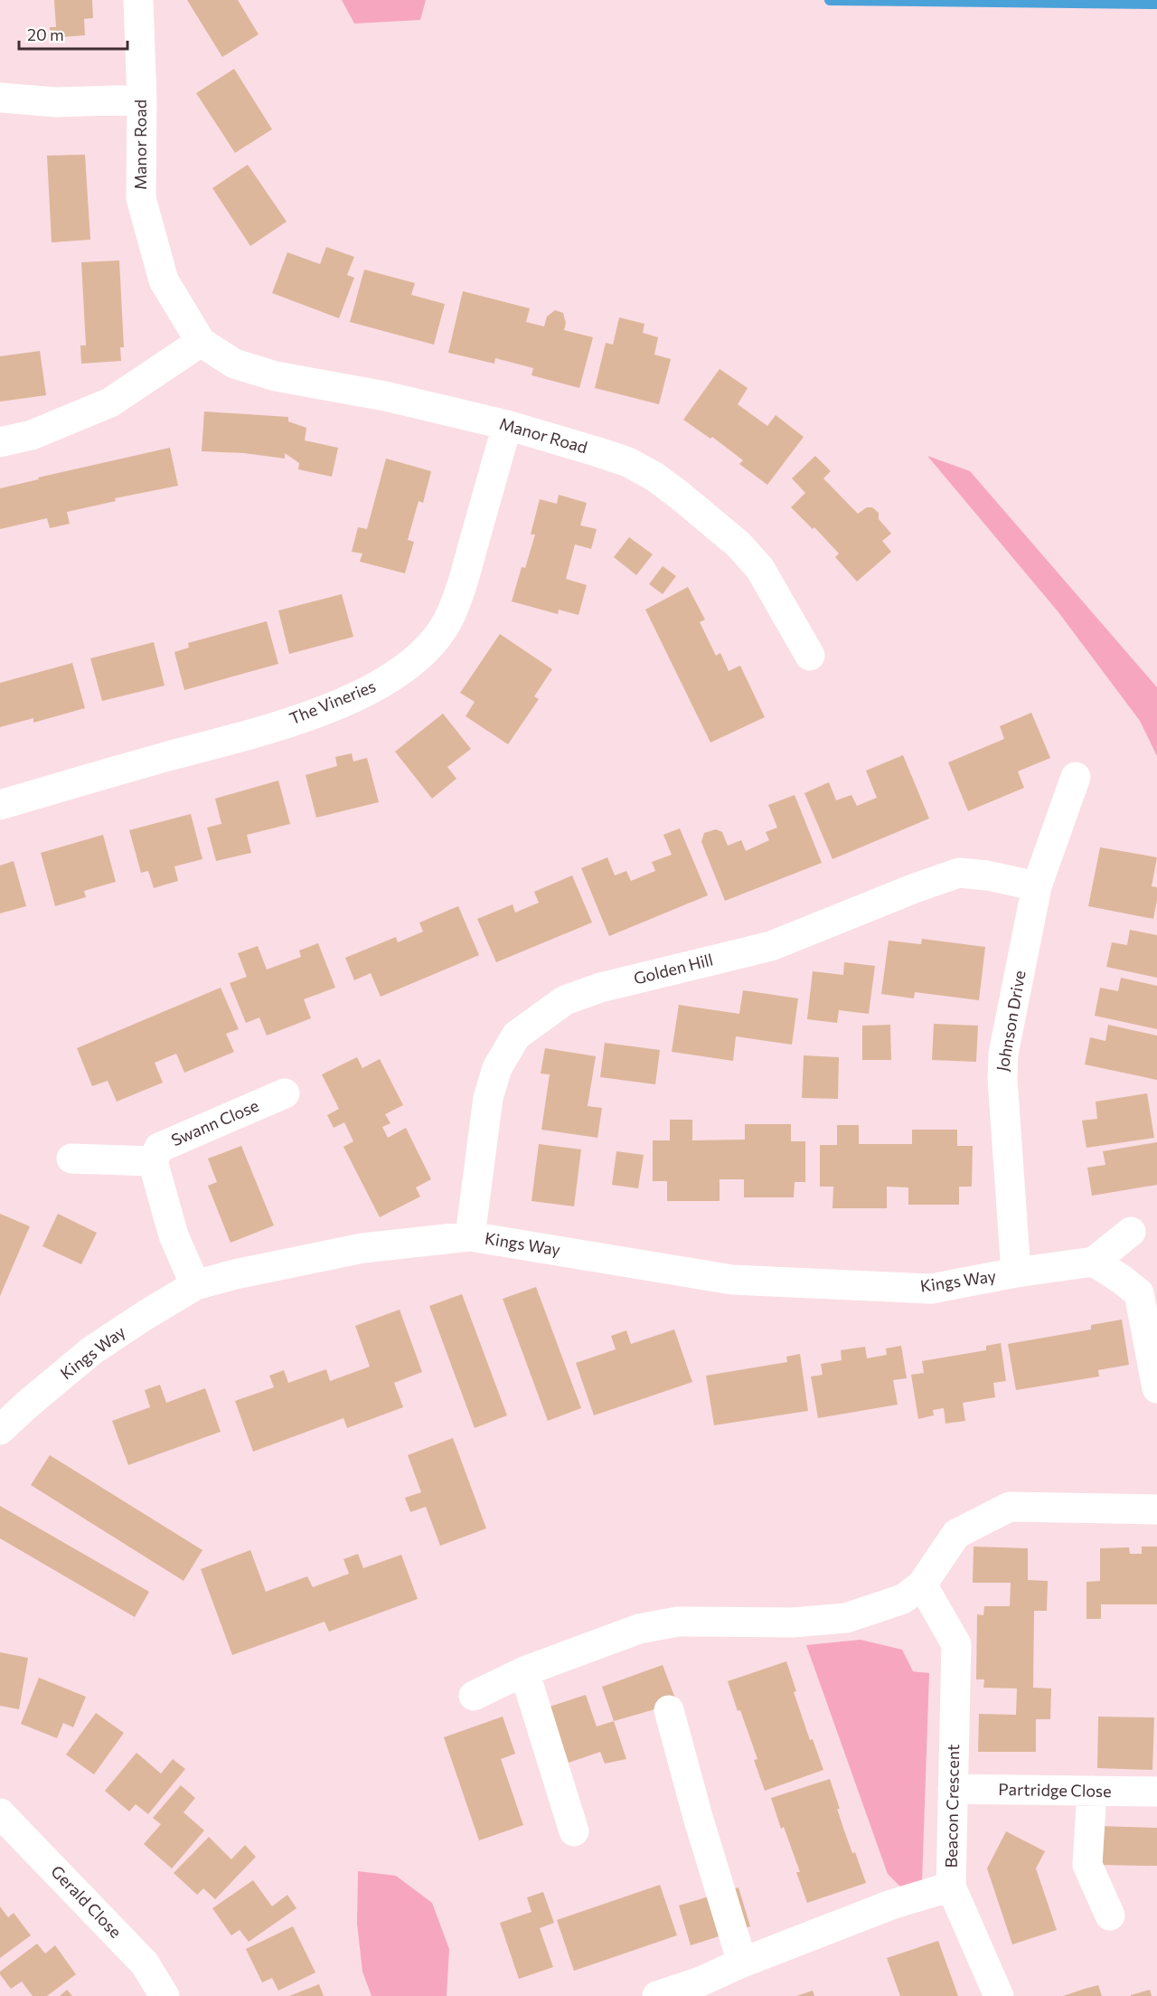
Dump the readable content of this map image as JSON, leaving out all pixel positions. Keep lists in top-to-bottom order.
{
  "streets": {
    "street": [
      "Manor Road",
      "The Vineries",
      "Golden Hill",
      "Johnson Drive",
      "Swann Close",
      "Kings Way",
      "Partridge Close",
      "Beacon Crescent",
      "Gerald Close"
    ]
  },
  "crossings": [
    ["Manor Road", "The Vineries"],
    ["Golden Hill", "Johnson Drive"],
    ["Golden Hill", "Kings Way"],
    ["Johnson Drive", "Kings Way"],
    ["Partridge Close", "Beacon Crescent"]
  ],
  "scale_bar": "20 m"
}
